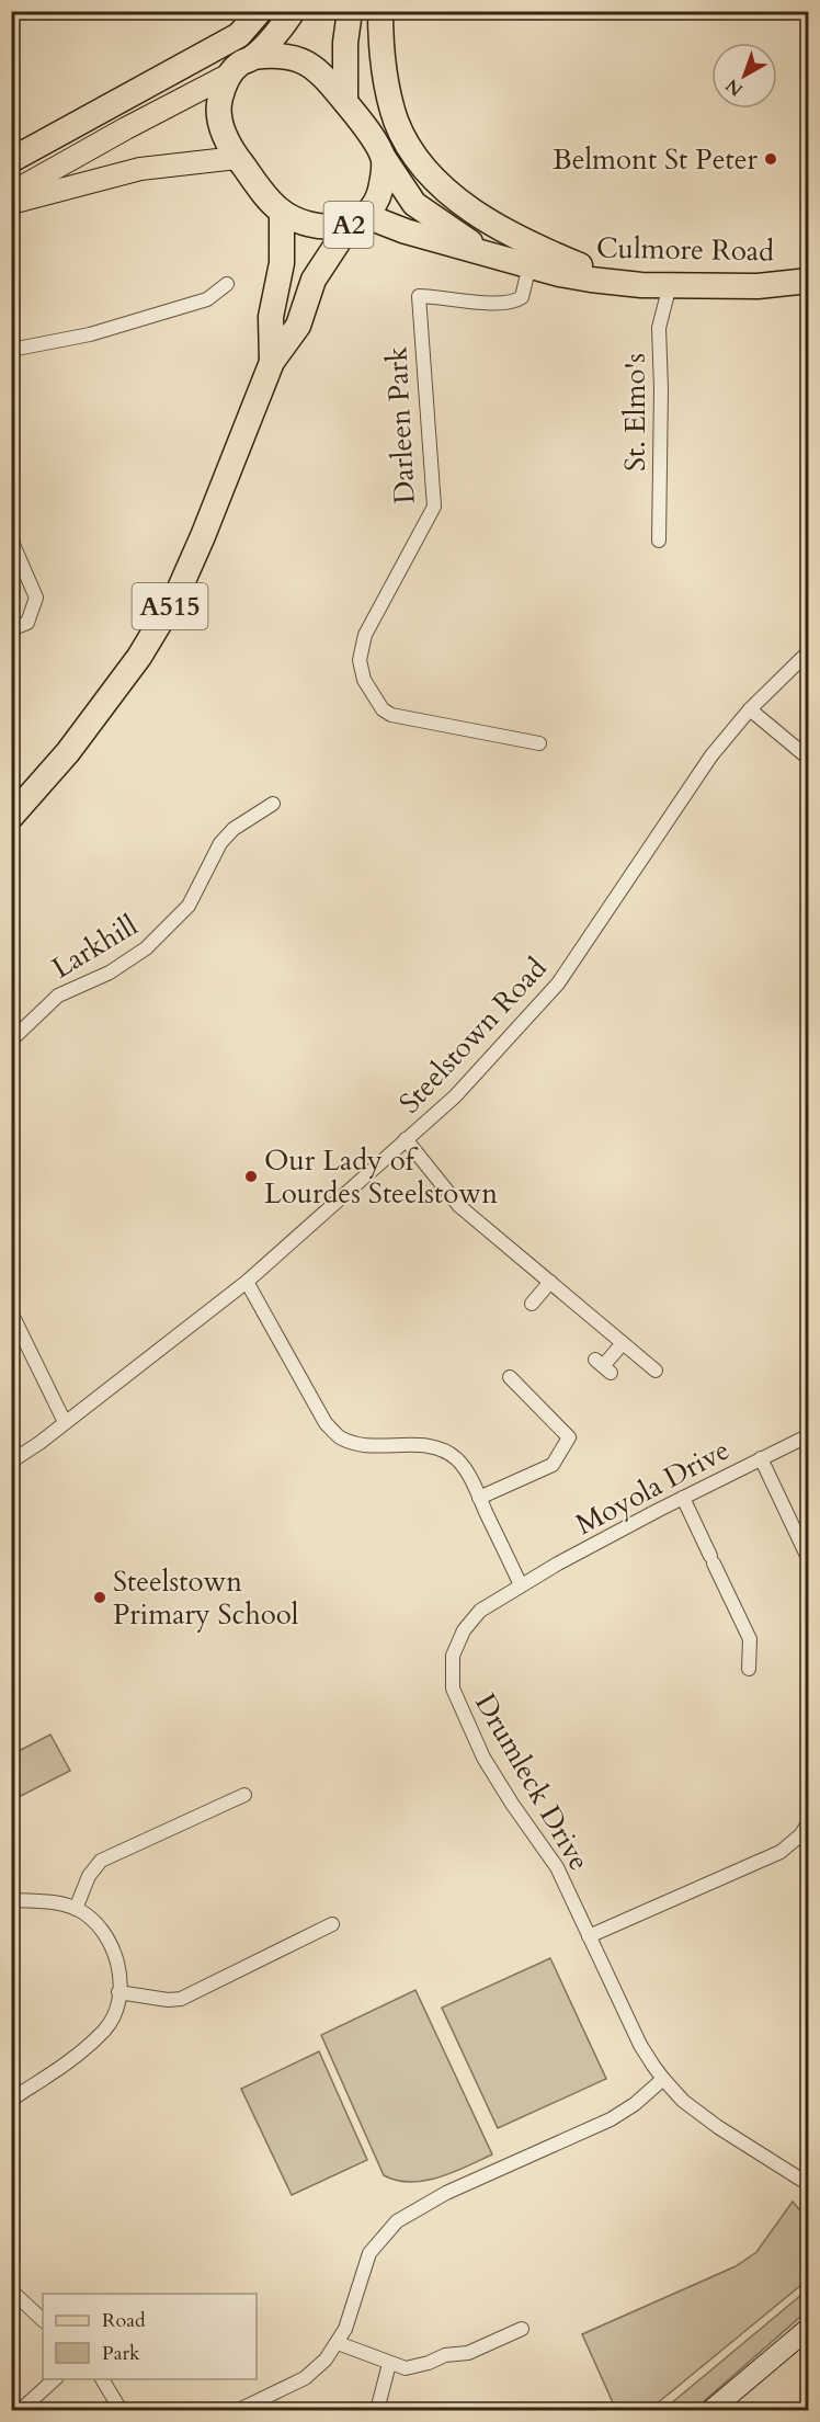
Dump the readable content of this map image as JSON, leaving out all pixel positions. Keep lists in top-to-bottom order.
{
  "streets": {
    "highway": ["A2", "Culmore Road", "A515"],
    "street": [
      "St. Elmo's",
      "Darleen Park",
      "Larkhill",
      "Steelstown Road",
      "Moyola Drive",
      "Drumleck Drive"
    ]
  },
  "crossings": [
    ["A2", "Culmore Road"],
    ["A2", "A515"],
    ["Culmore Road", "St. Elmo's"],
    ["Culmore Road", "Darleen Park"],
    ["Culmore Road", "A515"],
    ["Moyola Drive", "Drumleck Drive"]
  ],
  "places": ["Belmont St Peter", "Our Lady of Lourdes Steelstown", "Steelstown Primary School"],
  "legend": ["Road", "Park"],
  "north": "bottom left"
}
